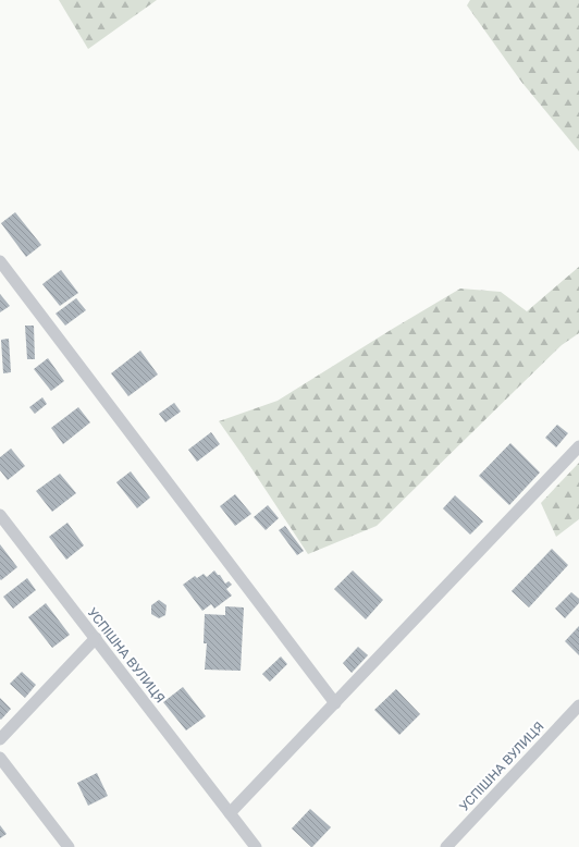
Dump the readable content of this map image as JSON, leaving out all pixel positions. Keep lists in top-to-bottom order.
{
  "streets": {
    "street": ["УСПІШНА ВУЛИЦЯ"]
  }
}
